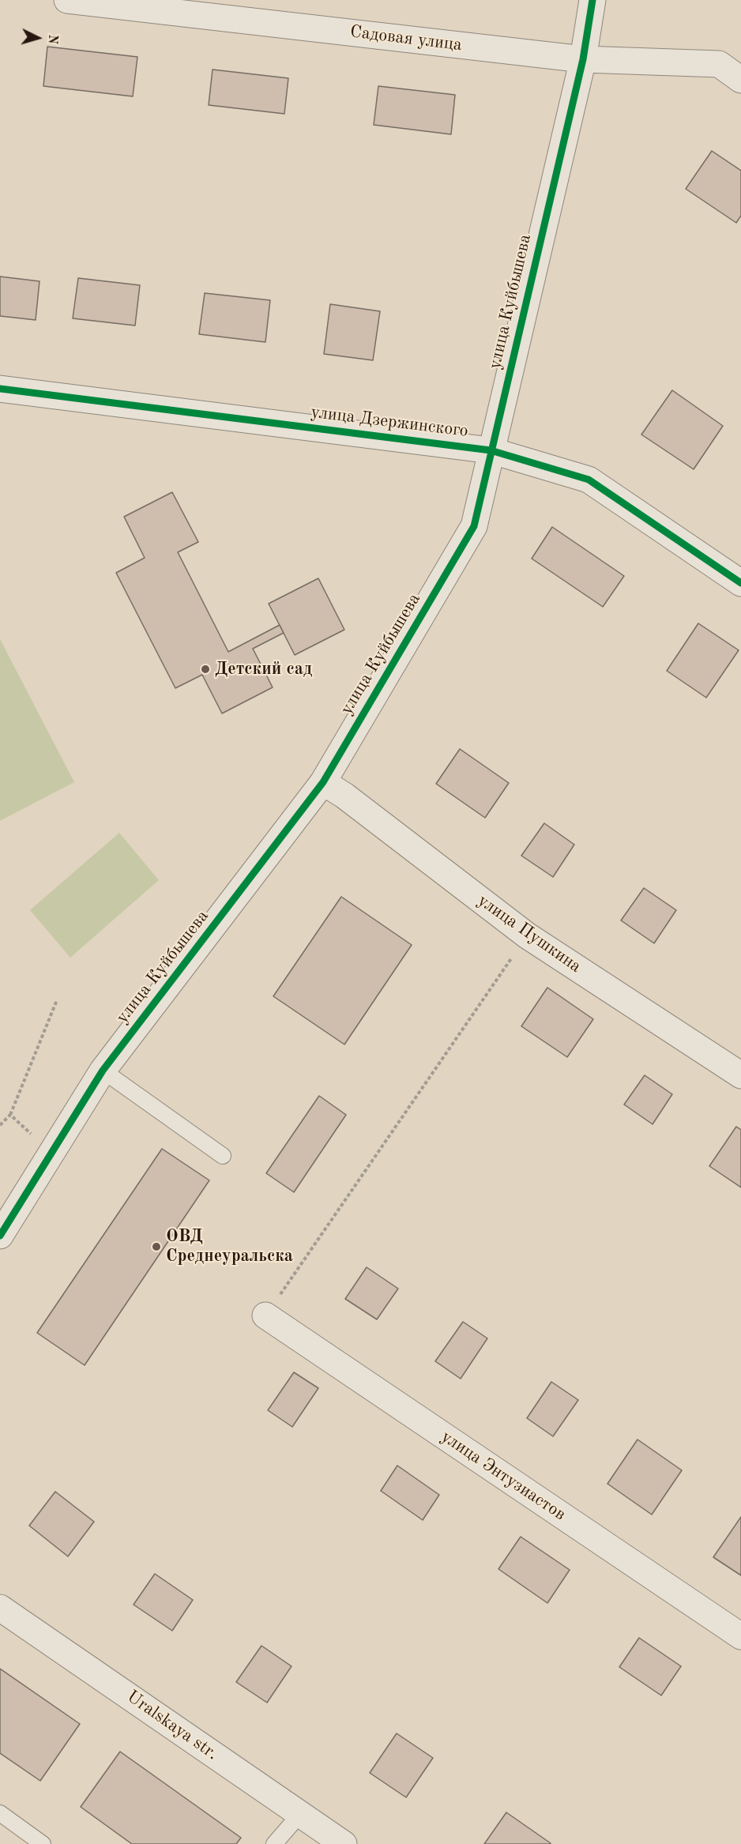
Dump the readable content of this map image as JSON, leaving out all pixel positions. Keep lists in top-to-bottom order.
{
  "streets": {
    "street": [
      "Садовая улица",
      "улица Куйбышева",
      "улица Дзержинского",
      "улица Пушкина",
      "улица Энтузиастов",
      "Uralskaya str."
    ]
  },
  "crossings": [
    ["Садовая улица", "улица Куйбышева"],
    ["улица Куйбышева", "улица Дзержинского"],
    ["улица Куйбышева", "улица Пушкина"]
  ],
  "places": ["Детский сад", "ОВД Среднеуральска"],
  "north": "right"
}
